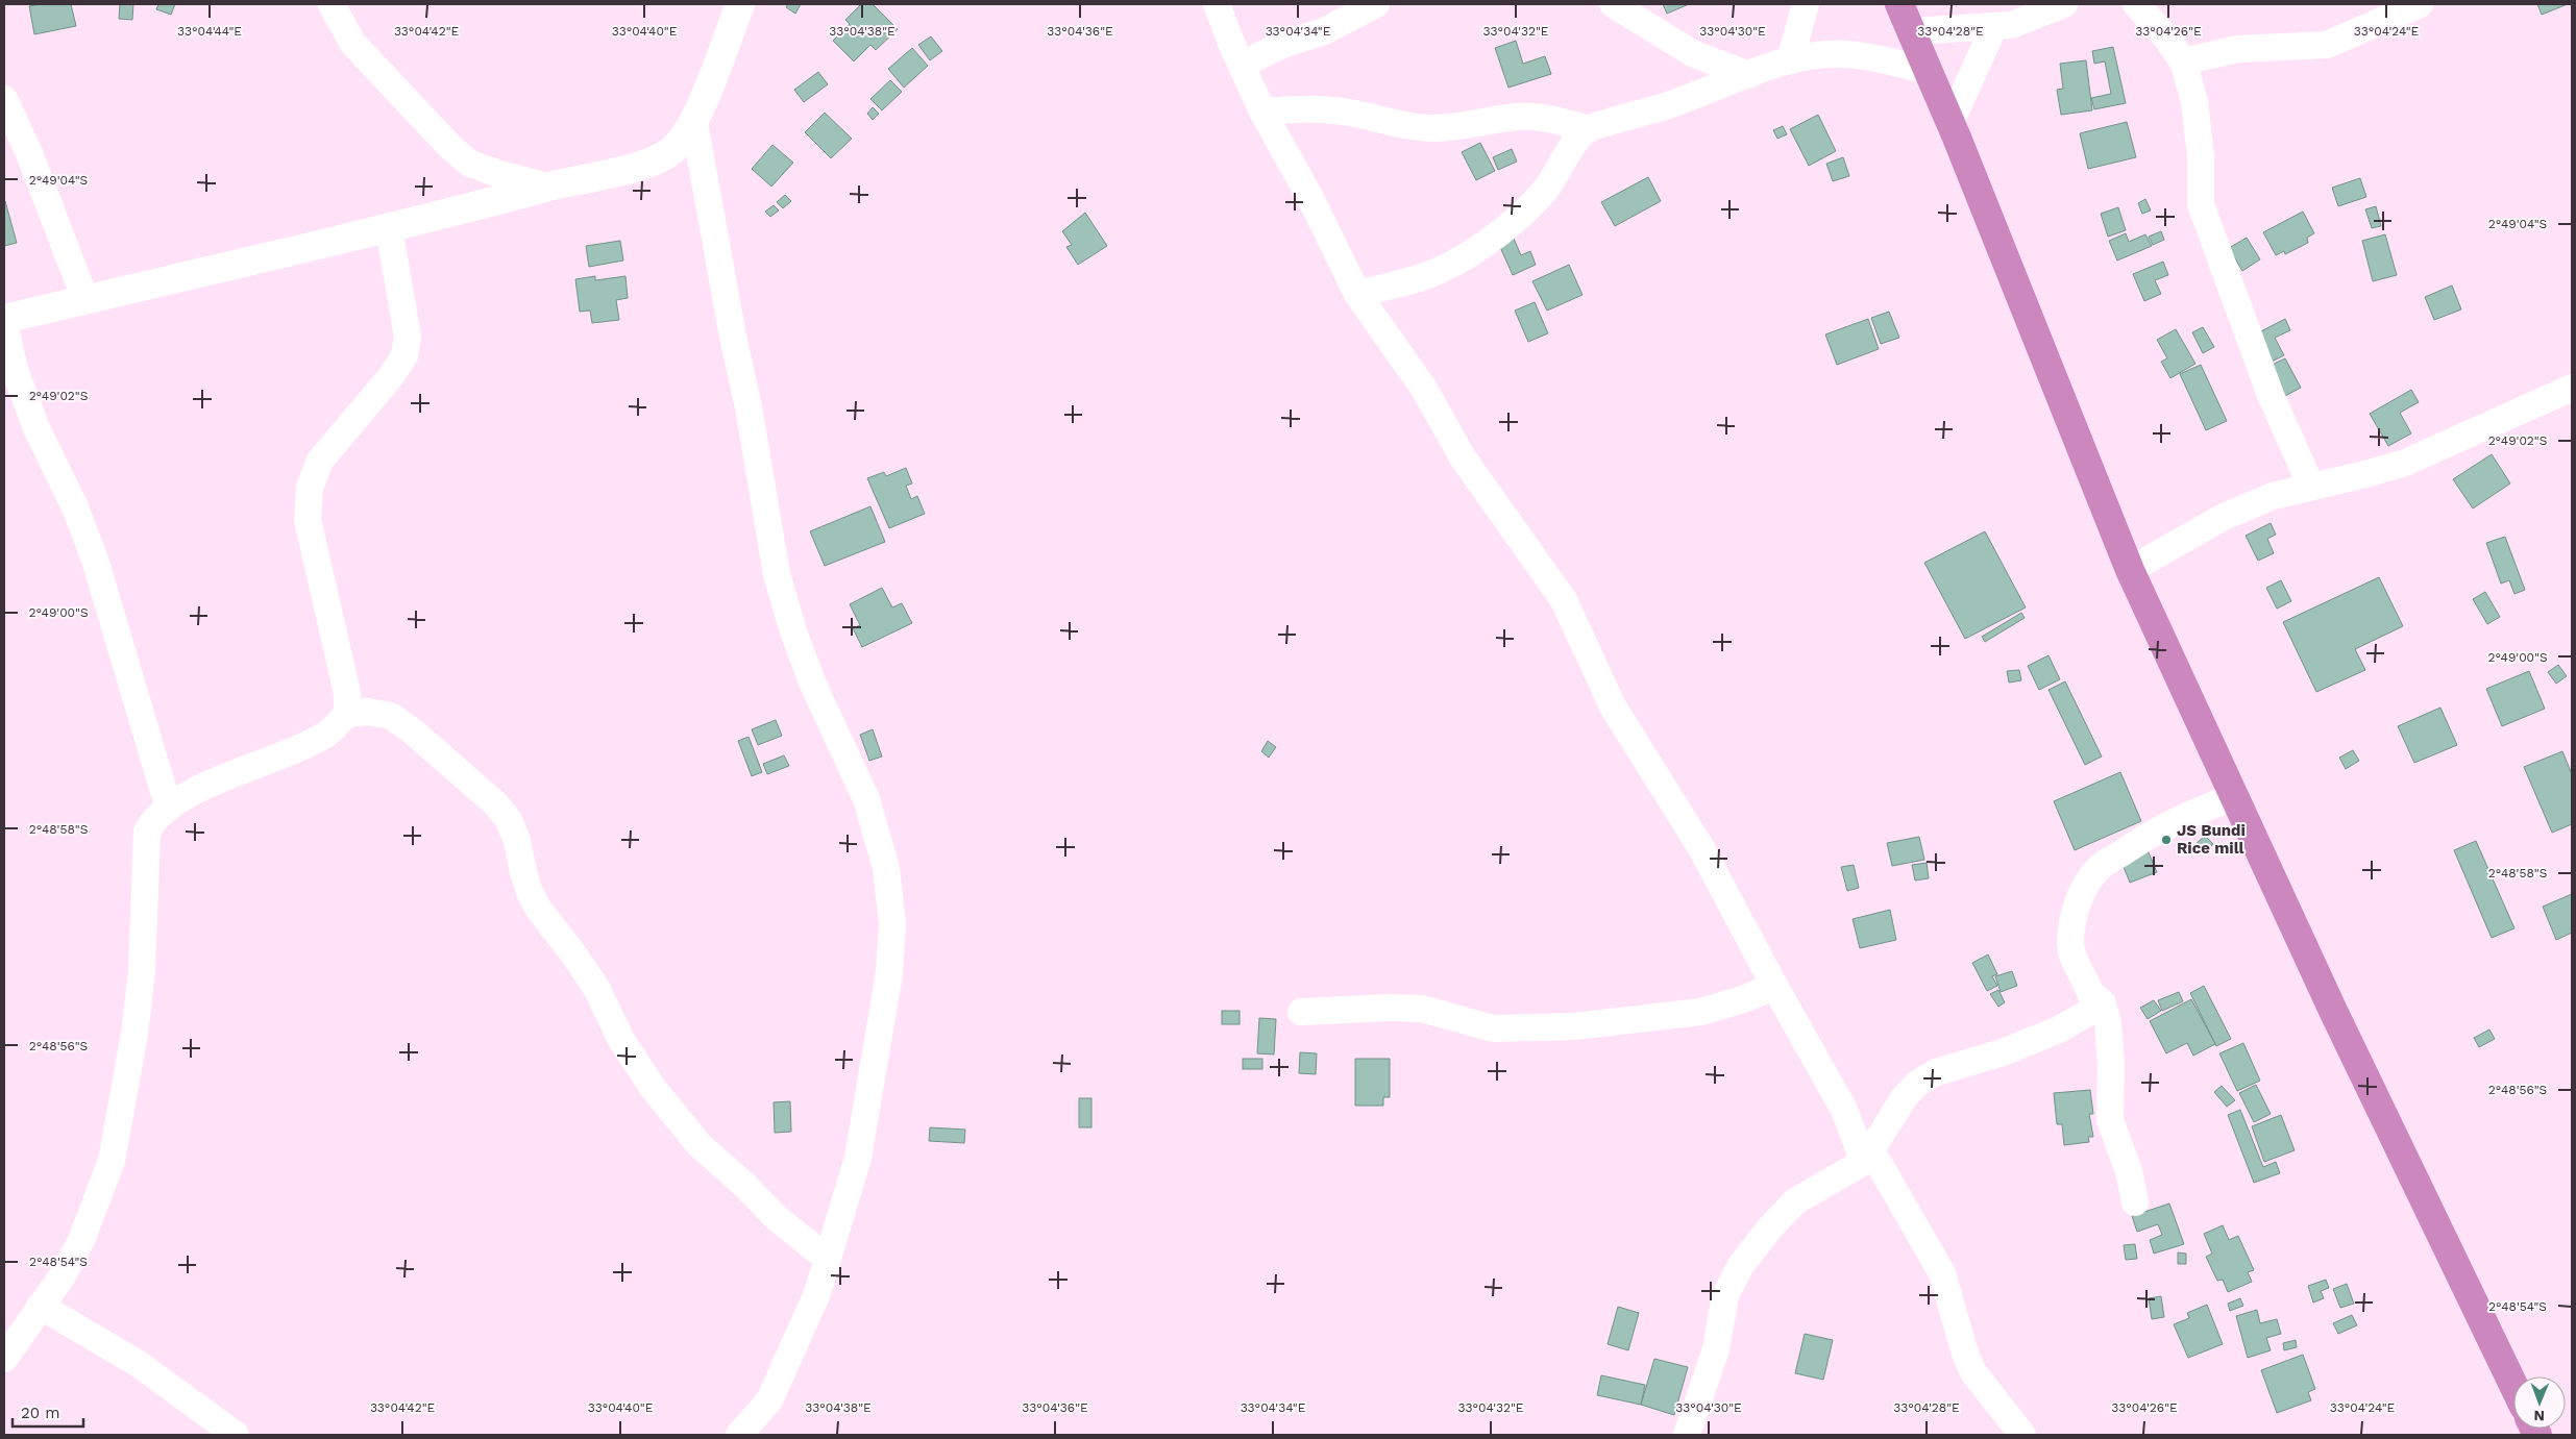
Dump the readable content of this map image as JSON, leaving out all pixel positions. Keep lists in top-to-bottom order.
{
  "places": ["JS Bundi Rice mill"],
  "scale_bar": "20 m",
  "north": "bottom",
  "coordinates": [
    "33°04'44\"E",
    "33°04'42\"E",
    "33°04'40\"E",
    "33°04'38\"E",
    "33°04'36\"E",
    "33°04'34\"E",
    "33°04'32\"E",
    "33°04'30\"E",
    "33°04'28\"E",
    "33°04'26\"E",
    "33°04'24\"E",
    "2°49'04\"S",
    "2°49'02\"S",
    "2°49'00\"S",
    "2°48'58\"S",
    "2°48'56\"S",
    "2°48'54\"S"
  ]
}
